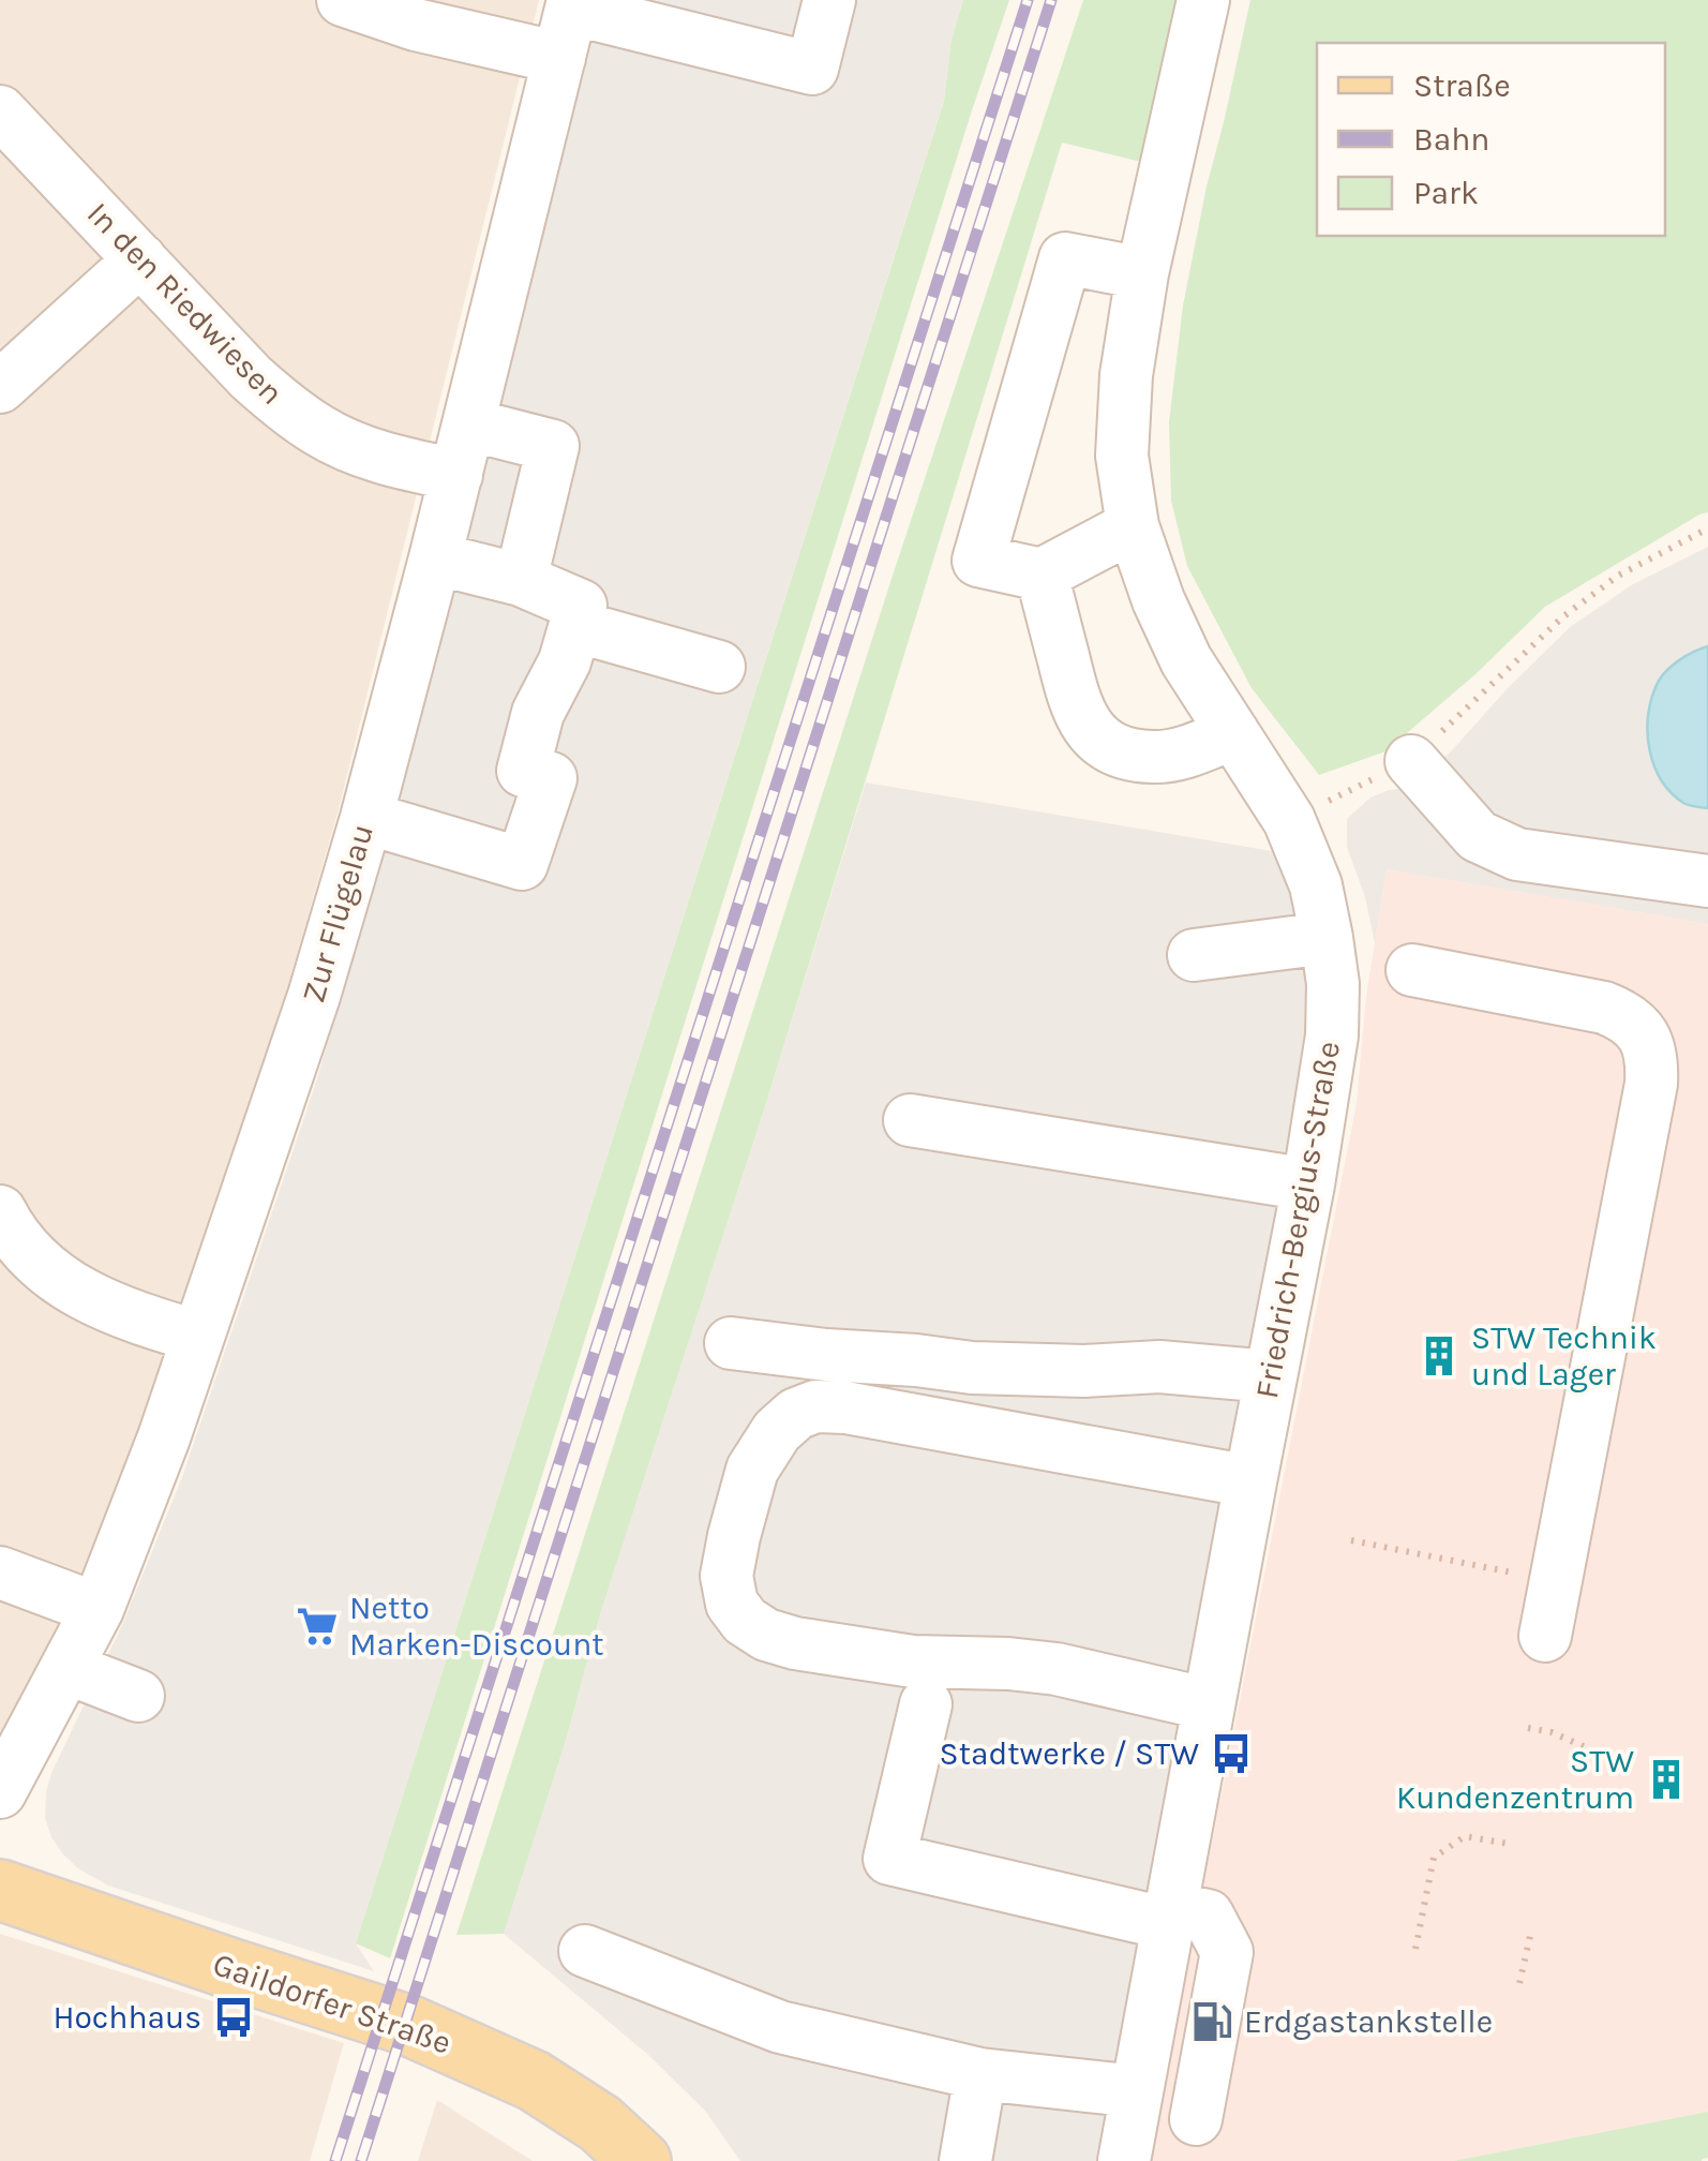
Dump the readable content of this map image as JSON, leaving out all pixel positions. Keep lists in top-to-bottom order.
{
  "streets": {
    "main road": ["Gaildorfer Straße"],
    "street": ["In den Riedwiesen", "Zur Flügelau", "Friedrich-Bergius-Straße"]
  },
  "crossings": [
    ["In den Riedwiesen", "Zur Flügelau"]
  ],
  "places": {
    "building": ["STW Technik und Lager", "STW Kundenzentrum"],
    "supermarket": ["Netto Marken-Discount"],
    "bus stop": ["Stadtwerke / STW", "Hochhaus"],
    "fuel station": ["Erdgastankstelle"]
  },
  "legend": ["Straße", "Bahn", "Park"]
}
